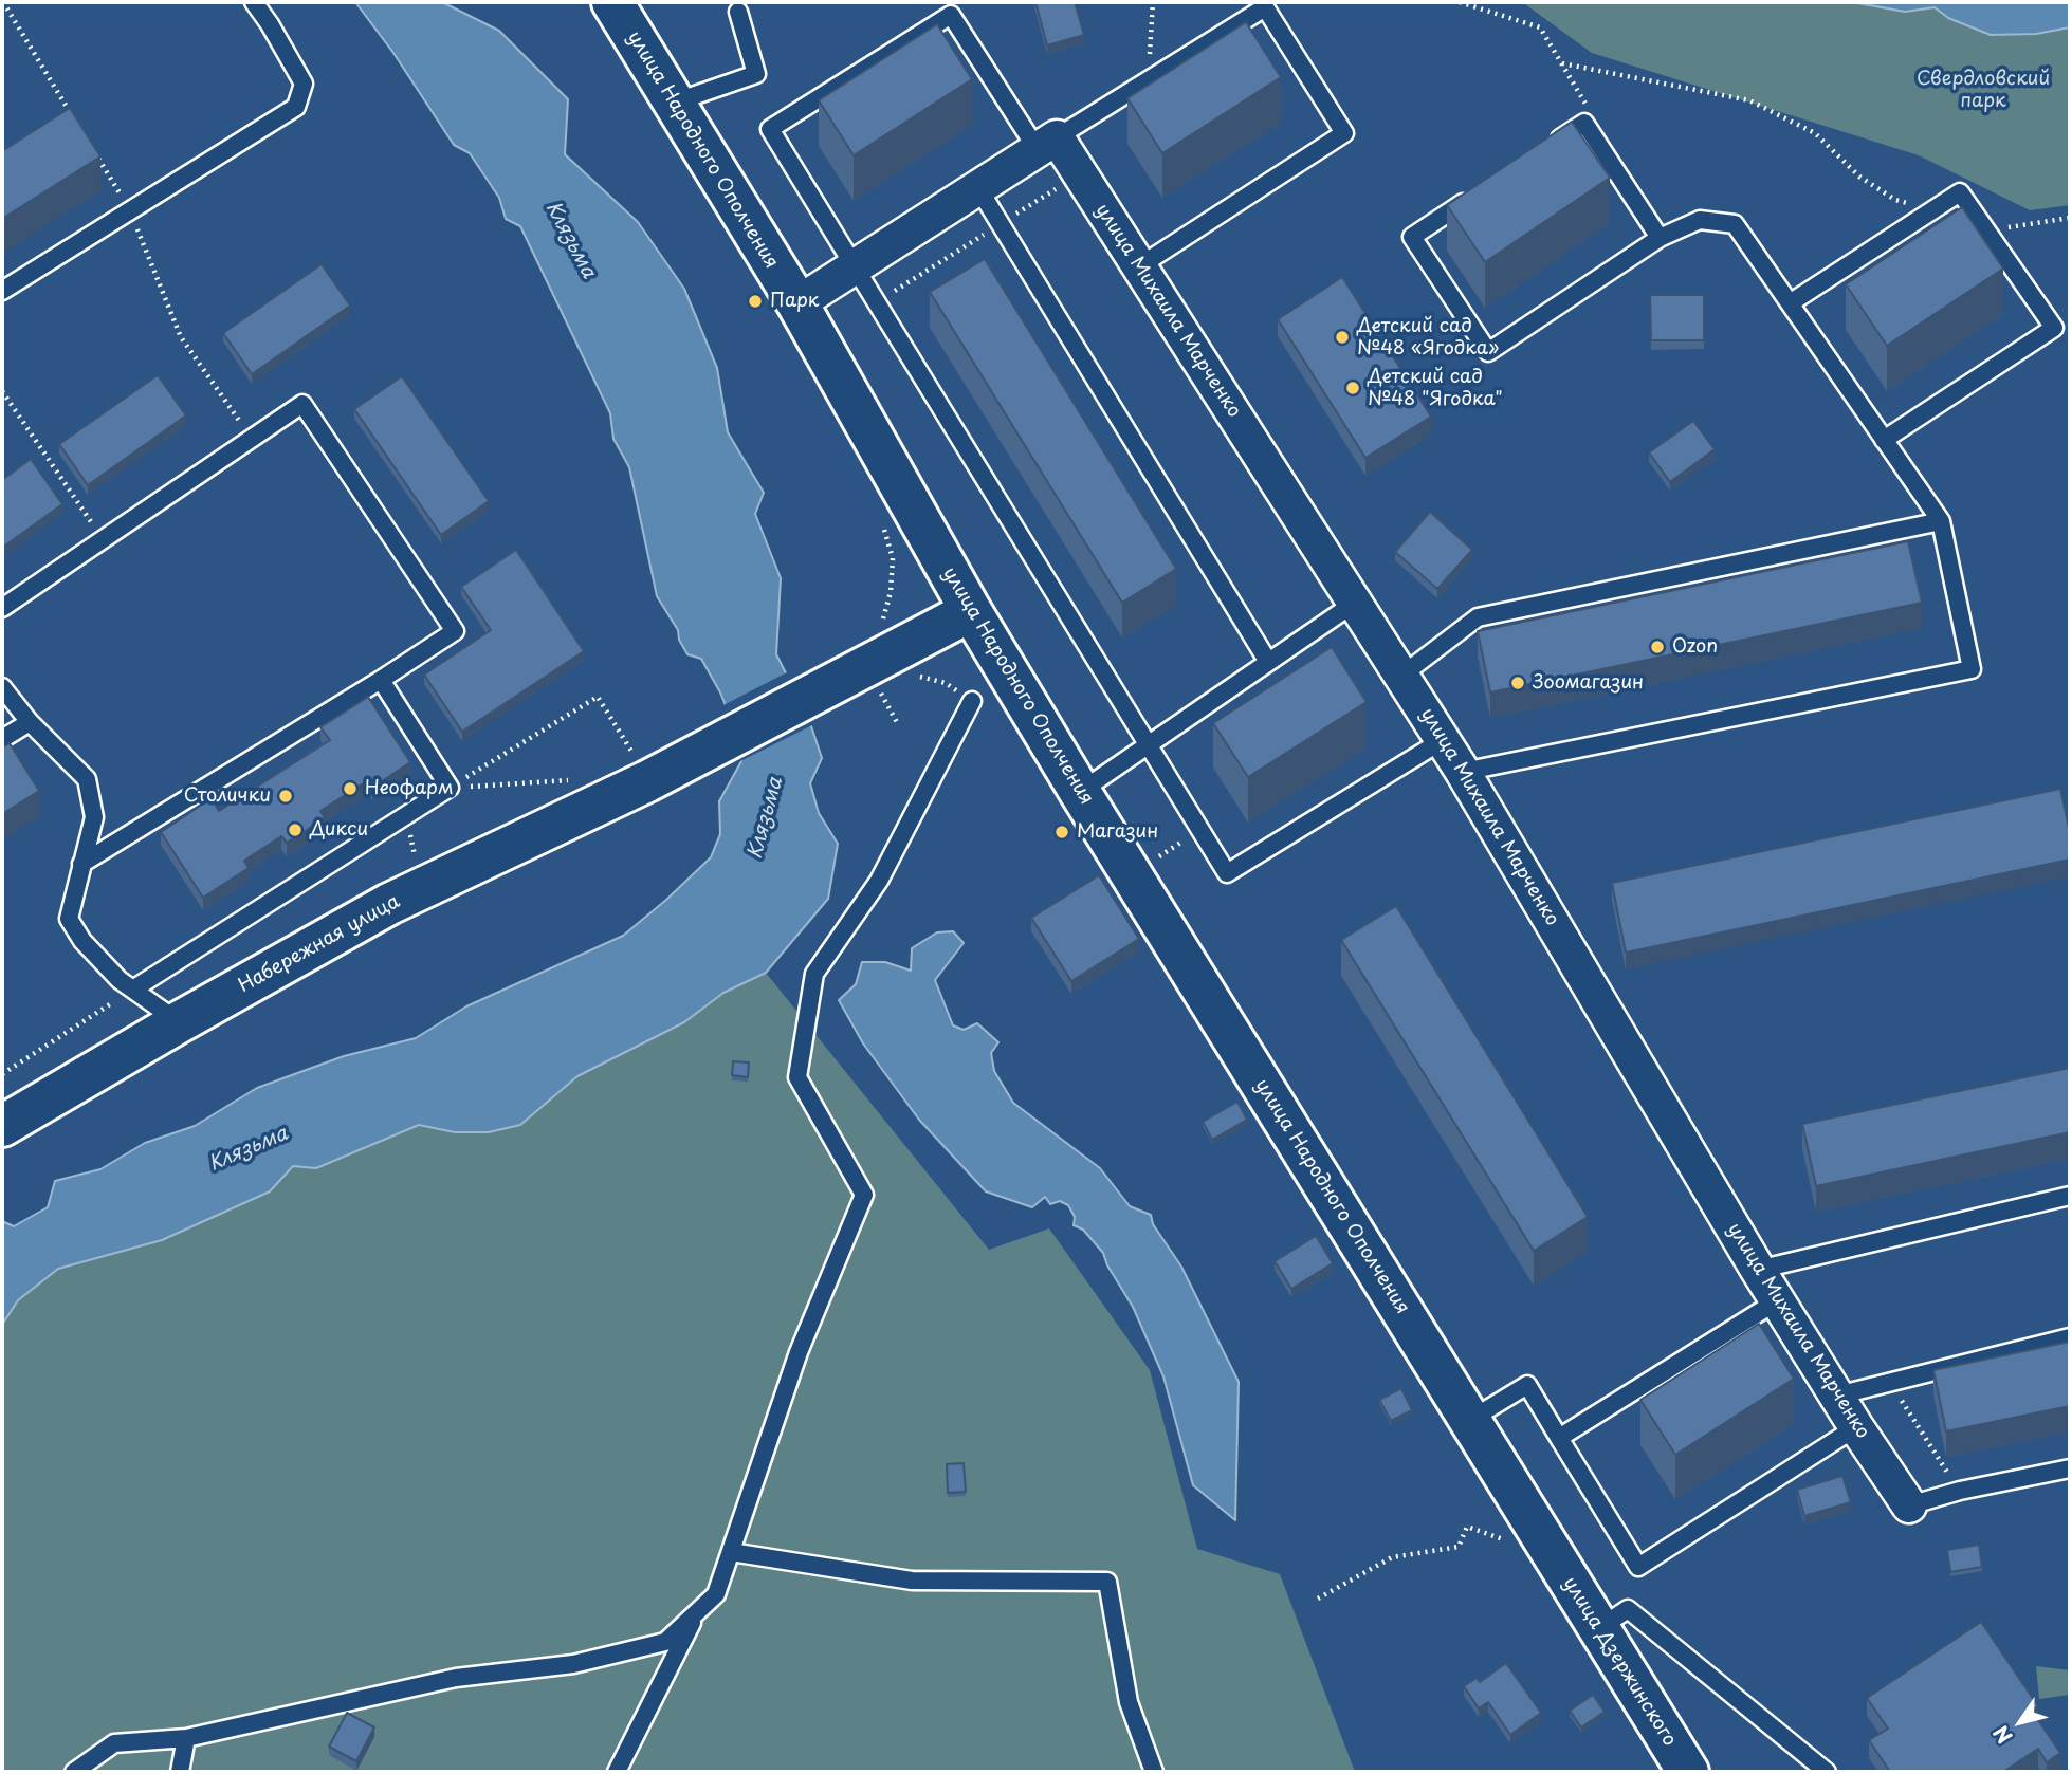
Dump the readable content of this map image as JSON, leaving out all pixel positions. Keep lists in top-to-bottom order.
{
  "streets": {
    "street": [
      "улица Народного Ополчения",
      "улица Михаила Марченко",
      "Набережная улица",
      "улица Дзержинского"
    ]
  },
  "crossings": [
    ["улица Народного Ополчения", "Набережная улица"],
    ["улица Народного Ополчения", "улица Дзержинского"]
  ],
  "water": ["Клязьма"],
  "parks": ["Свердловский парк"],
  "places": [
    "Парк",
    "Детский сад №48 «Ягодка»",
    "Детский сад №48 \"Ягодка\"",
    "Ozon",
    "Зоомагазин",
    "Неофарм",
    "Столички",
    "Дикси",
    "Магазин"
  ],
  "north": "bottom left"
}
